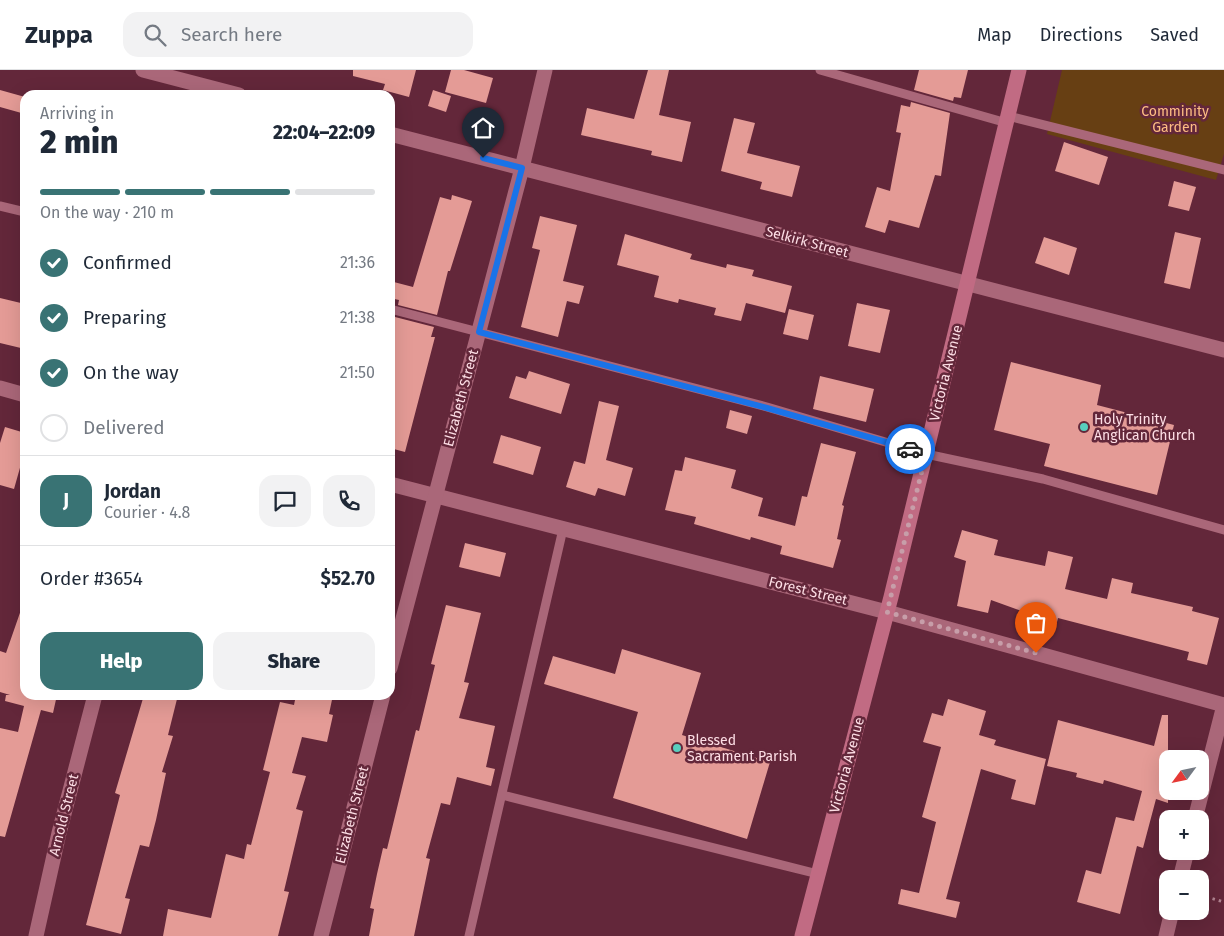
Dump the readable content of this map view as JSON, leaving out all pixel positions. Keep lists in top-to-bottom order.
{
  "streets": {
    "street": [
      "Selkirk Street",
      "Victoria Avenue",
      "Elizabeth Street",
      "Forest Street",
      "Arnold Street"
    ]
  },
  "crossings": [
    ["Selkirk Street", "Victoria Avenue"],
    ["Selkirk Street", "Elizabeth Street"],
    ["Victoria Avenue", "Forest Street"],
    ["Elizabeth Street", "Forest Street"]
  ],
  "parks": ["Comminity Garden"],
  "places": ["Holy Trinity Anglican Church", "Blessed Sacrament Parish"],
  "north": "bottom left",
  "page": {
    "header": "Zuppa",
    "search": "Search here",
    "nav": ["Map", "Directions", "Saved"],
    "heading": ["2 min", "Arriving in", "22:04–22:09"],
    "panel": [
      "Jordan",
      "Courier · 4.8",
      "Order #3654",
      "$52.70"
    ],
    "bar": "On the way · 210 m",
    "list": [
      ["Confirmed", "21:36"],
      ["Preparing", "21:38"],
      ["On the way", "21:50"],
      "Delivered"
    ],
    "round": "J",
    "buttons": ["Help", "Share"],
    "map_buttons": ["+", "−"]
  }
}
